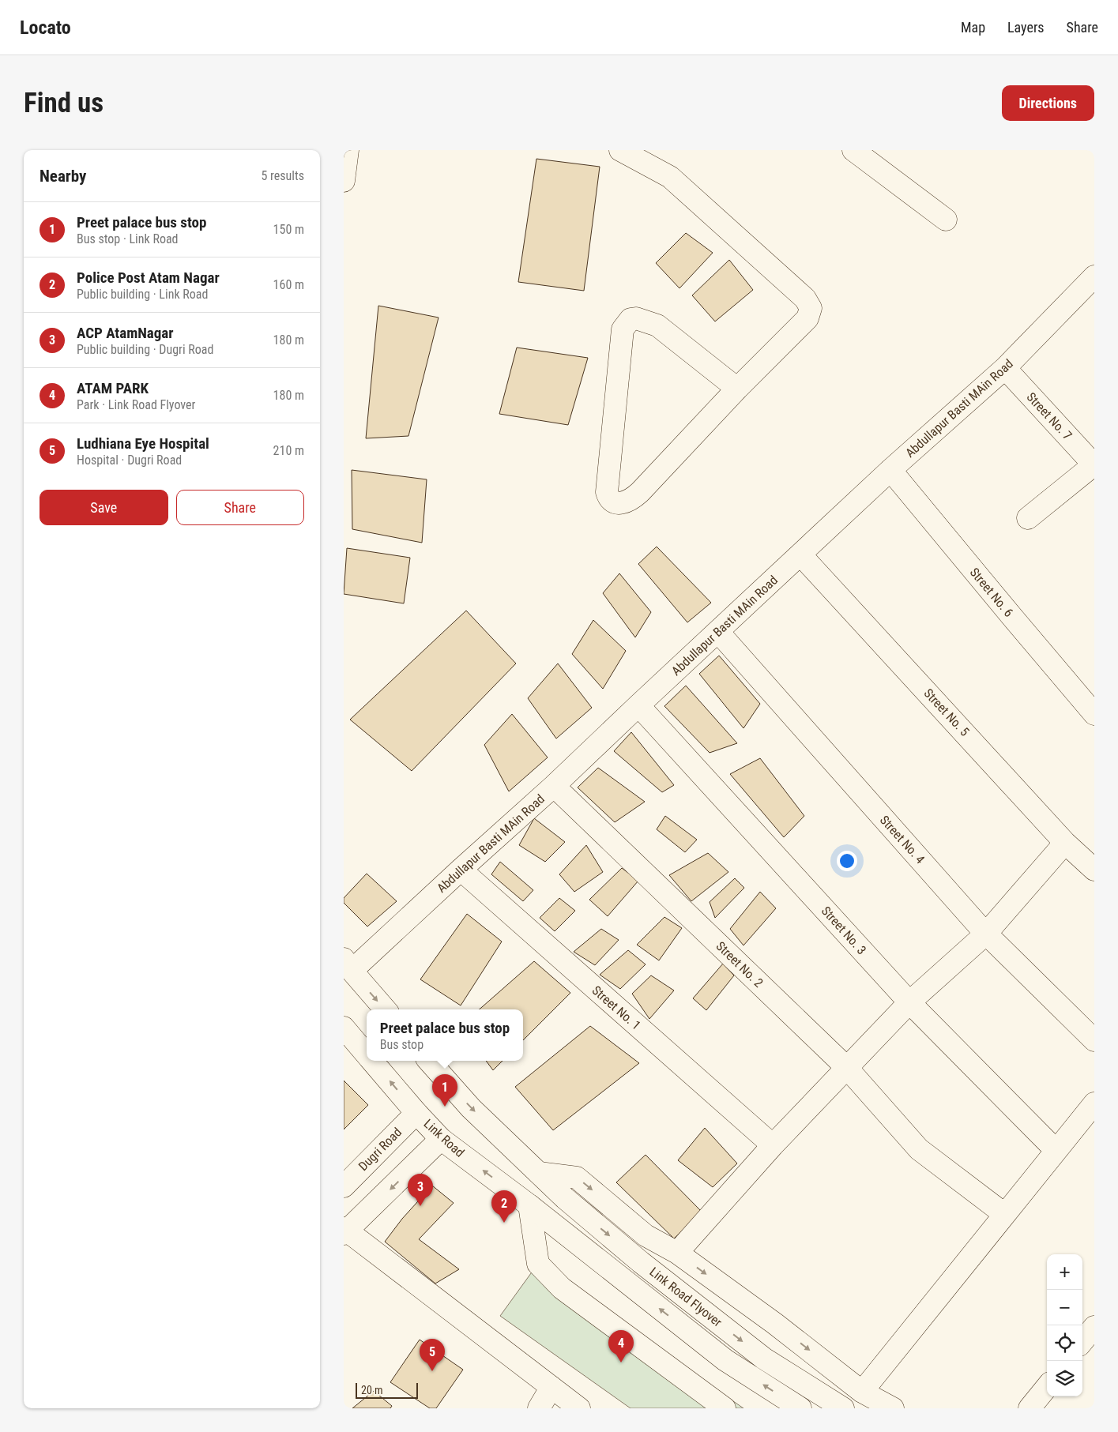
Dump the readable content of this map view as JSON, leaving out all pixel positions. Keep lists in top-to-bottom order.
{
  "streets": {
    "street": [
      "Abdullapur Basti MAin Road",
      "Street No. 7",
      "Street No. 6",
      "Street No. 5",
      "Street No. 4",
      "Street No. 3",
      "Street No. 2",
      "Street No. 1",
      "Link Road",
      "Dugri Road",
      "Link Road Flyover"
    ]
  },
  "crossings": [
    ["Abdullapur Basti MAin Road", "Street No. 7"],
    ["Abdullapur Basti MAin Road", "Street No. 6"],
    ["Abdullapur Basti MAin Road", "Street No. 5"],
    ["Abdullapur Basti MAin Road", "Street No. 4"],
    ["Abdullapur Basti MAin Road", "Street No. 3"],
    ["Abdullapur Basti MAin Road", "Street No. 2"],
    ["Abdullapur Basti MAin Road", "Street No. 1"],
    ["Link Road", "Dugri Road"],
    ["Link Road", "Link Road Flyover"]
  ],
  "scale_bar": "20 m",
  "page": {
    "header": "Locato",
    "nav": ["Map", "Layers", "Share"],
    "buttons": [
      "Directions",
      ["Save", "Share"]
    ],
    "title": "Find us",
    "heading": ["Nearby", "5 results"],
    "list": [
      {
        "mark": "1",
        "name": "Preet palace bus stop",
        "note": "Bus stop · Link Road",
        "value": "150 m"
      },
      {
        "mark": "2",
        "name": "Police Post Atam Nagar",
        "note": "Public building · Link Road",
        "value": "160 m"
      },
      {
        "mark": "3",
        "name": "ACP AtamNagar",
        "note": "Public building · Dugri Road",
        "value": "180 m"
      },
      {
        "mark": "4",
        "name": "ATAM PARK",
        "note": "Park · Link Road Flyover",
        "value": "180 m"
      },
      {
        "mark": "5",
        "name": "Ludhiana Eye Hospital",
        "note": "Hospital · Dugri Road",
        "value": "210 m"
      }
    ],
    "popup": ["Preet palace bus stop", "Bus stop"],
    "pins": [
      "1",
      "3",
      "2",
      "4",
      "5"
    ],
    "map_buttons": ["+", "−"],
    "scale": "20 m"
  }
}
